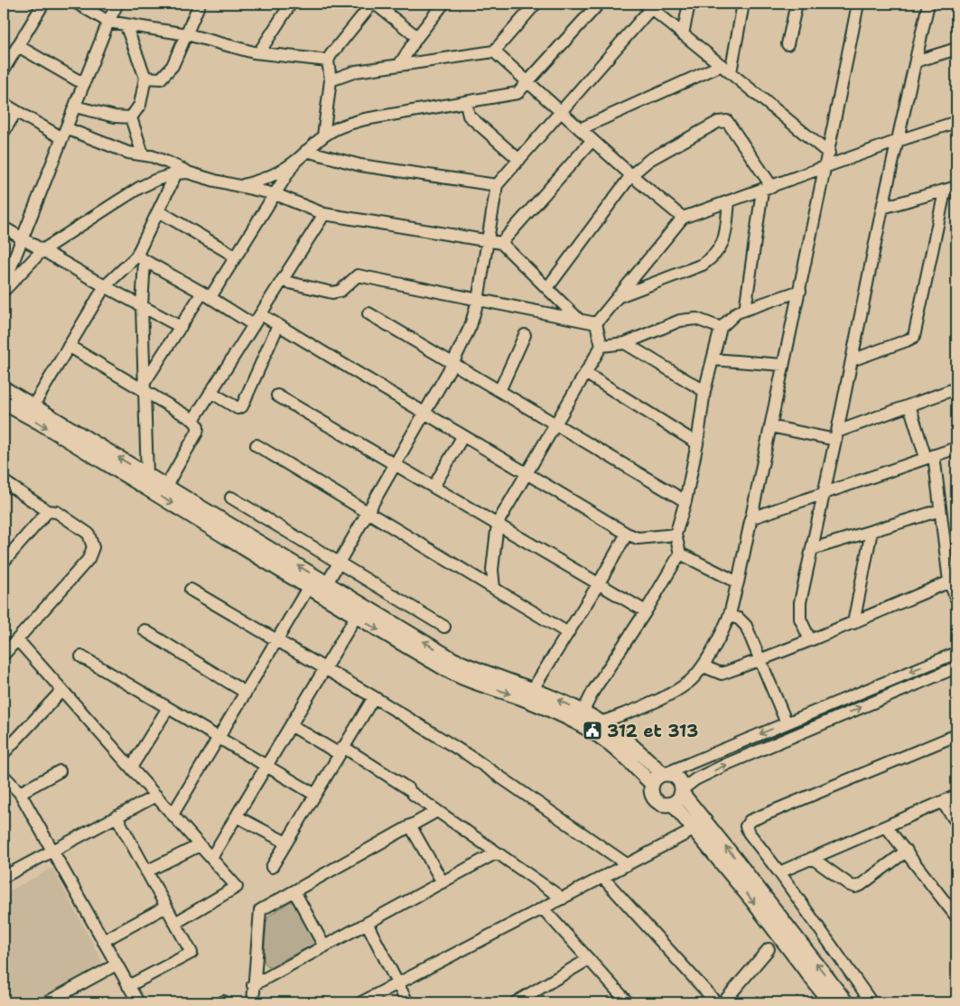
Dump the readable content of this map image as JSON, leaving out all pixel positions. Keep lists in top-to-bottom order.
{
  "places": {
    "public building": ["312 et 313"]
  }
}
